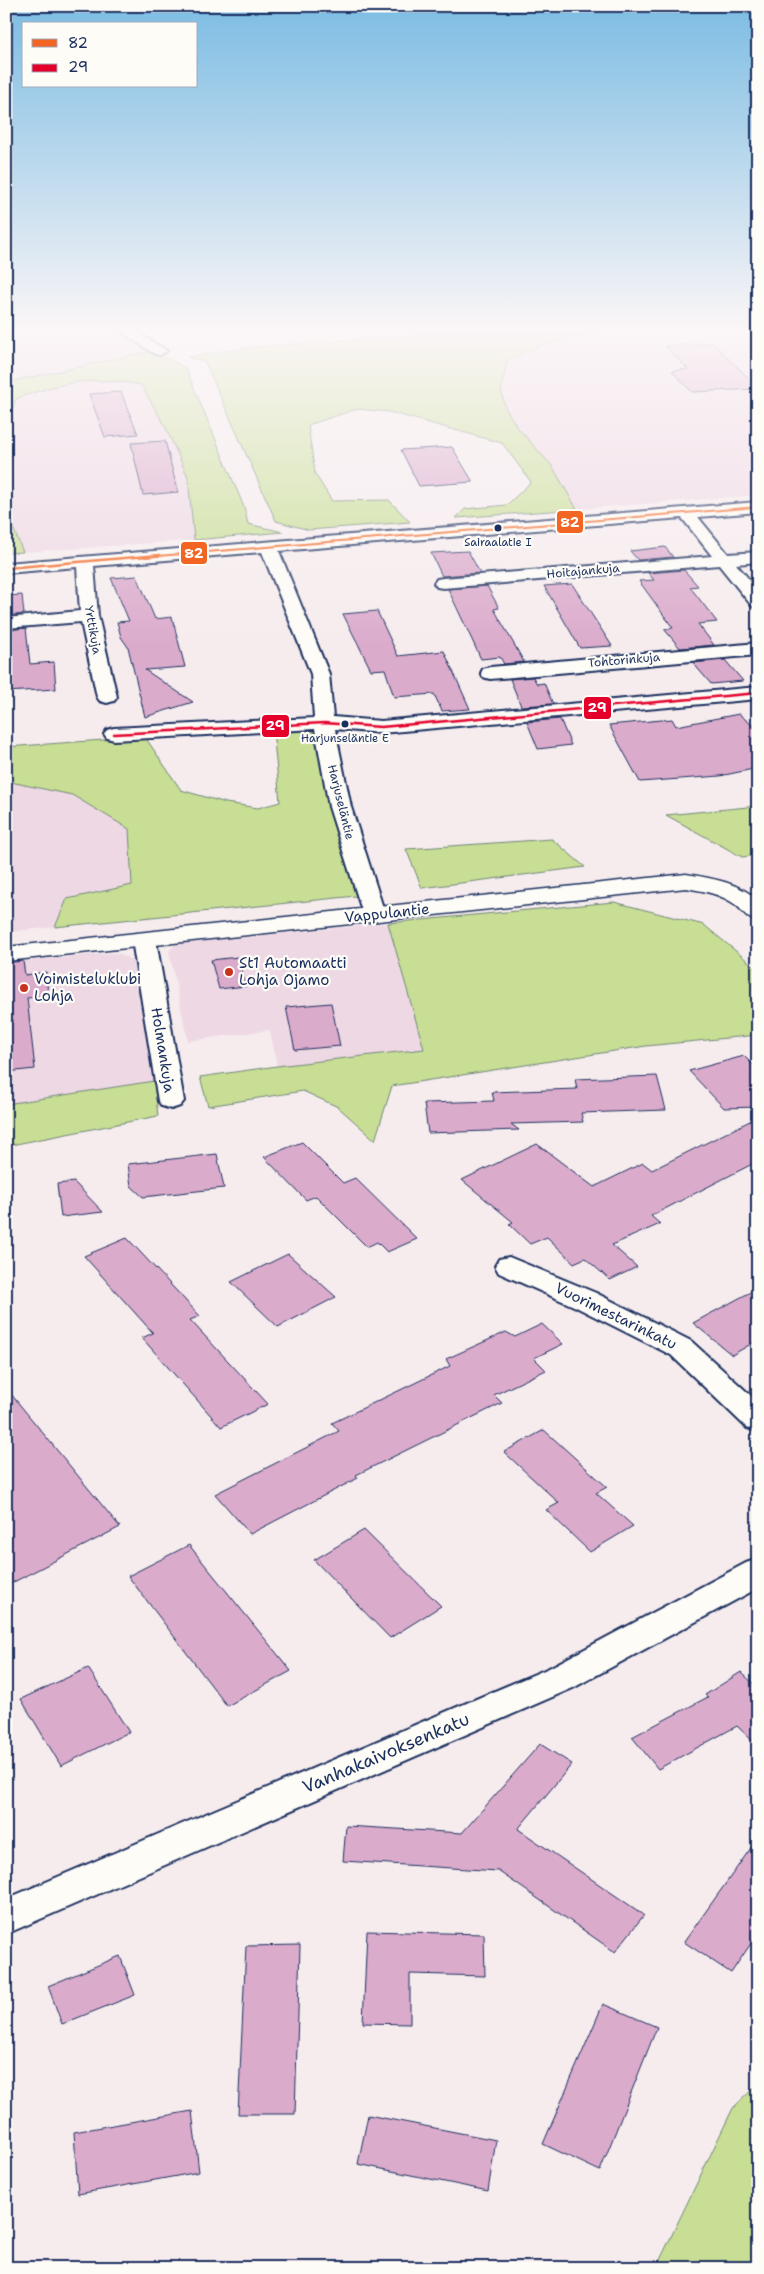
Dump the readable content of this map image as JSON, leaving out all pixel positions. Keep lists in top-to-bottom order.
{
  "streets": {
    "street": [
      "Hoitajankuja",
      "Yrttikuja",
      "Tohtorinkuja",
      "Harjuseläntie",
      "Vappulantie",
      "Holmankuja",
      "Vuorimestarinkatu",
      "Vanhakaivoksenkatu"
    ]
  },
  "crossings": [
    ["Harjuseläntie", "Vappulantie"],
    ["Vappulantie", "Holmankuja"]
  ],
  "places": [
    "Sairaalatie I",
    "Harjunseläntie E",
    "St1 Automaatti Lohja Ojamo",
    "Voimisteluklubi Lohja"
  ],
  "lines": ["transit line 82", "transit line 29"],
  "legend": ["82", "29"]
}
